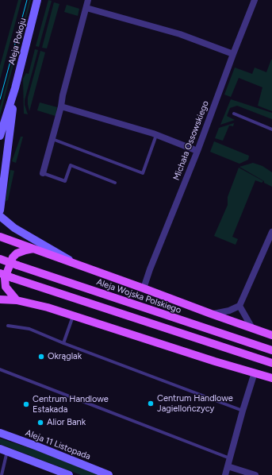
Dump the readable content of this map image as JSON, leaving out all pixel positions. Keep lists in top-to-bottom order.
{
  "streets": {
    "main road": ["Aleja Wojska Polskiego"],
    "street": ["Aleja Pokoju", "Michała Ossowskiego", "Aleja 11 Listopada"]
  },
  "crossings": [
    ["Michała Ossowskiego", "Aleja Wojska Polskiego"]
  ],
  "places": [
    "Okrąglak",
    "Centrum Handlowe Jagiellończycy",
    "Centrum Handlowe Estakada",
    "Alior Bank"
  ]
}
